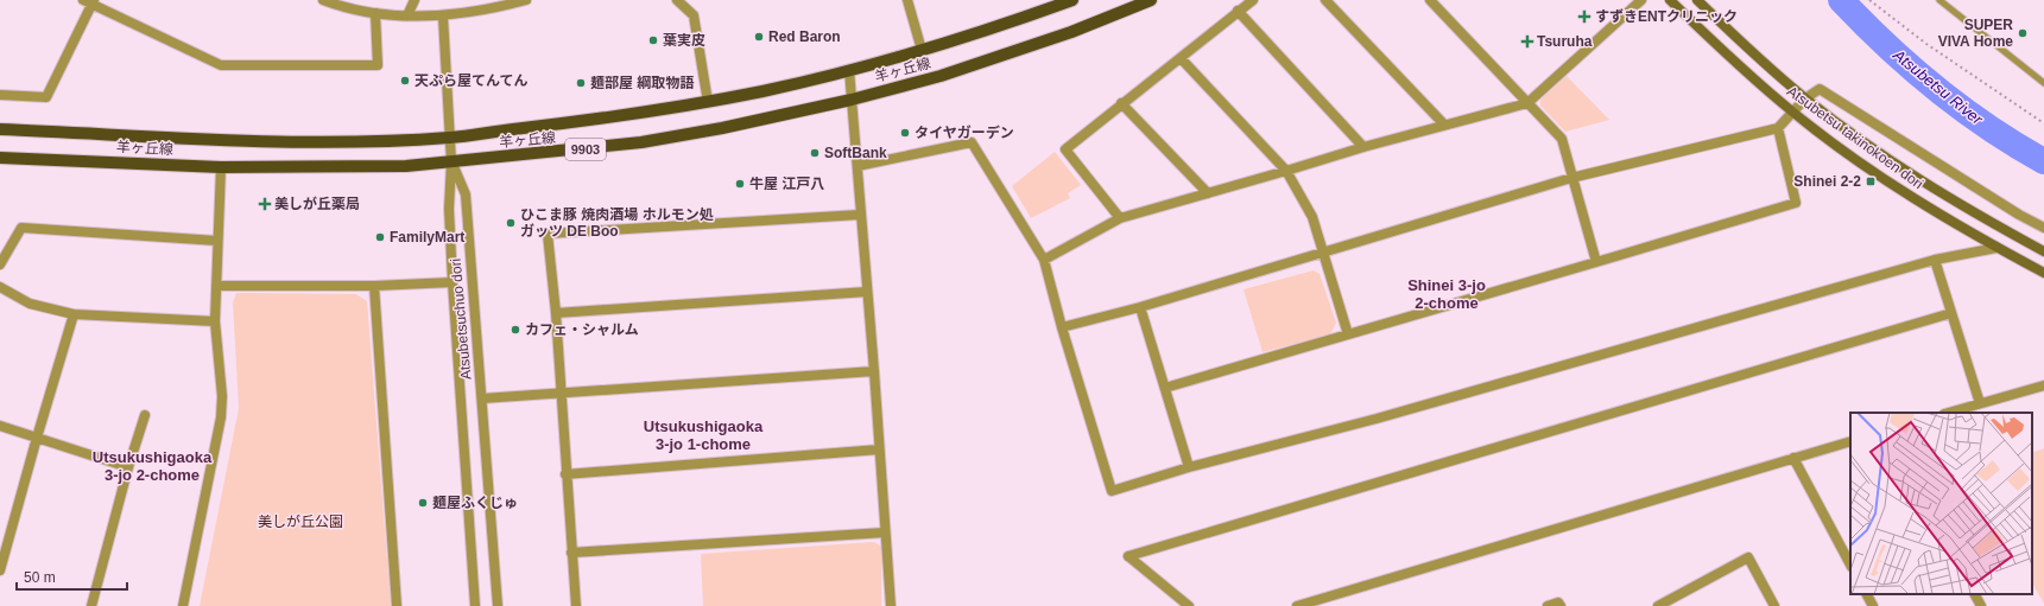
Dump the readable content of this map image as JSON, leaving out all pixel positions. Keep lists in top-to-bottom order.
{
  "streets": {
    "main road": ["羊ヶ丘線", "Atsubetsu takinokoen dori", "9903"],
    "street": ["Atsubetsuchuo dori"]
  },
  "crossings": [
    ["羊ヶ丘線", "Atsubetsuchuo dori"]
  ],
  "districts": ["Shinei 3-jo 2-chome", "Utsukushigaoka 3-jo 1-chome", "Utsukushigaoka 3-jo 2-chome"],
  "water": ["Atsubetsu River"],
  "parks": ["美しが丘公園"],
  "places": {
    "health": ["すずきENTクリニック", "Tsuruha", "美しが丘薬局"],
    "other": [
      "SUPER VIVA Home",
      "Red Baron",
      "葉実皮",
      "天ぷら屋てんてん",
      "麺部屋 綱取物語",
      "タイヤガーデン",
      "SoftBank",
      "牛屋 江戸八",
      "ひこま豚 焼肉酒場 ホルモン処 ガッツ DE Boo",
      "FamilyMart",
      "カフェ・シャルム",
      "麺屋ふくじゅ"
    ],
    "transit": ["Shinei 2-2"]
  },
  "scale_bar": "50 m"
}
